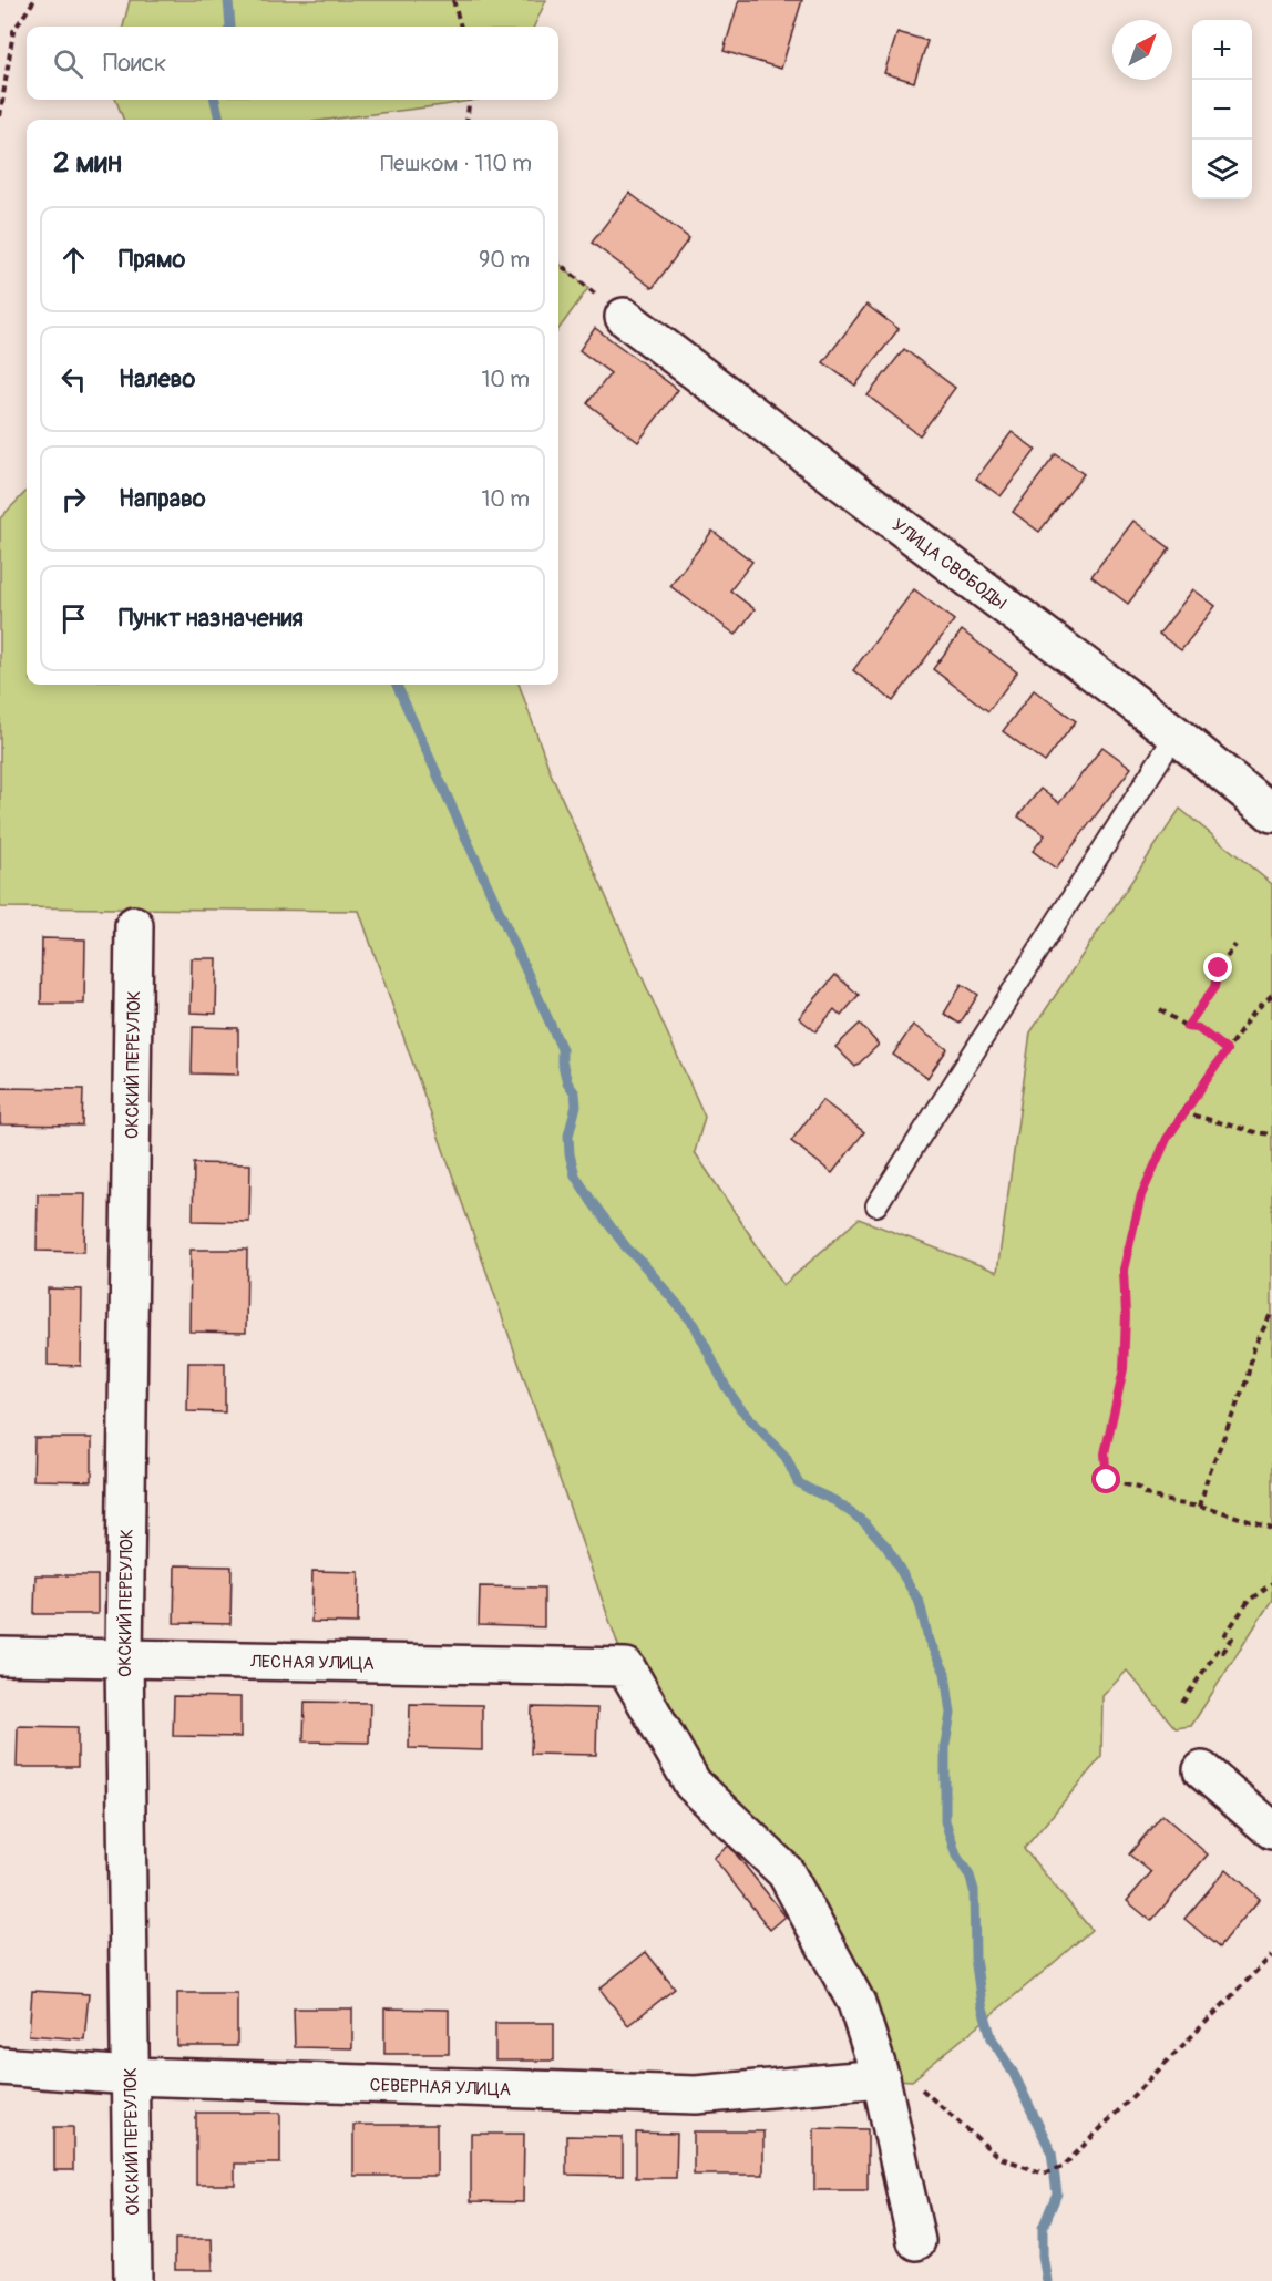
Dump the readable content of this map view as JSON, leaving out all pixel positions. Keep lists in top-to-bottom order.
{
  "streets": {
    "street": [
      "УЛИЦА СВОБОДЫ",
      "ОКСКИЙ ПЕРЕУЛОК",
      "ЛЕСНАЯ УЛИЦА",
      "СЕВЕРНАЯ УЛИЦА"
    ]
  },
  "crossings": [
    ["ОКСКИЙ ПЕРЕУЛОК", "ЛЕСНАЯ УЛИЦА"],
    ["ОКСКИЙ ПЕРЕУЛОК", "СЕВЕРНАЯ УЛИЦА"],
    ["ЛЕСНАЯ УЛИЦА", "СЕВЕРНАЯ УЛИЦА"]
  ],
  "north": "top right",
  "page": {
    "map_buttons": ["+", "−"],
    "search": "Поиск",
    "heading": ["2 мин", "Пешком · 110 m"],
    "list": [
      ["Прямо", "90 m"],
      ["Налево", "10 m"],
      ["Направо", "10 m"],
      "Пункт назначения"
    ]
  }
}
